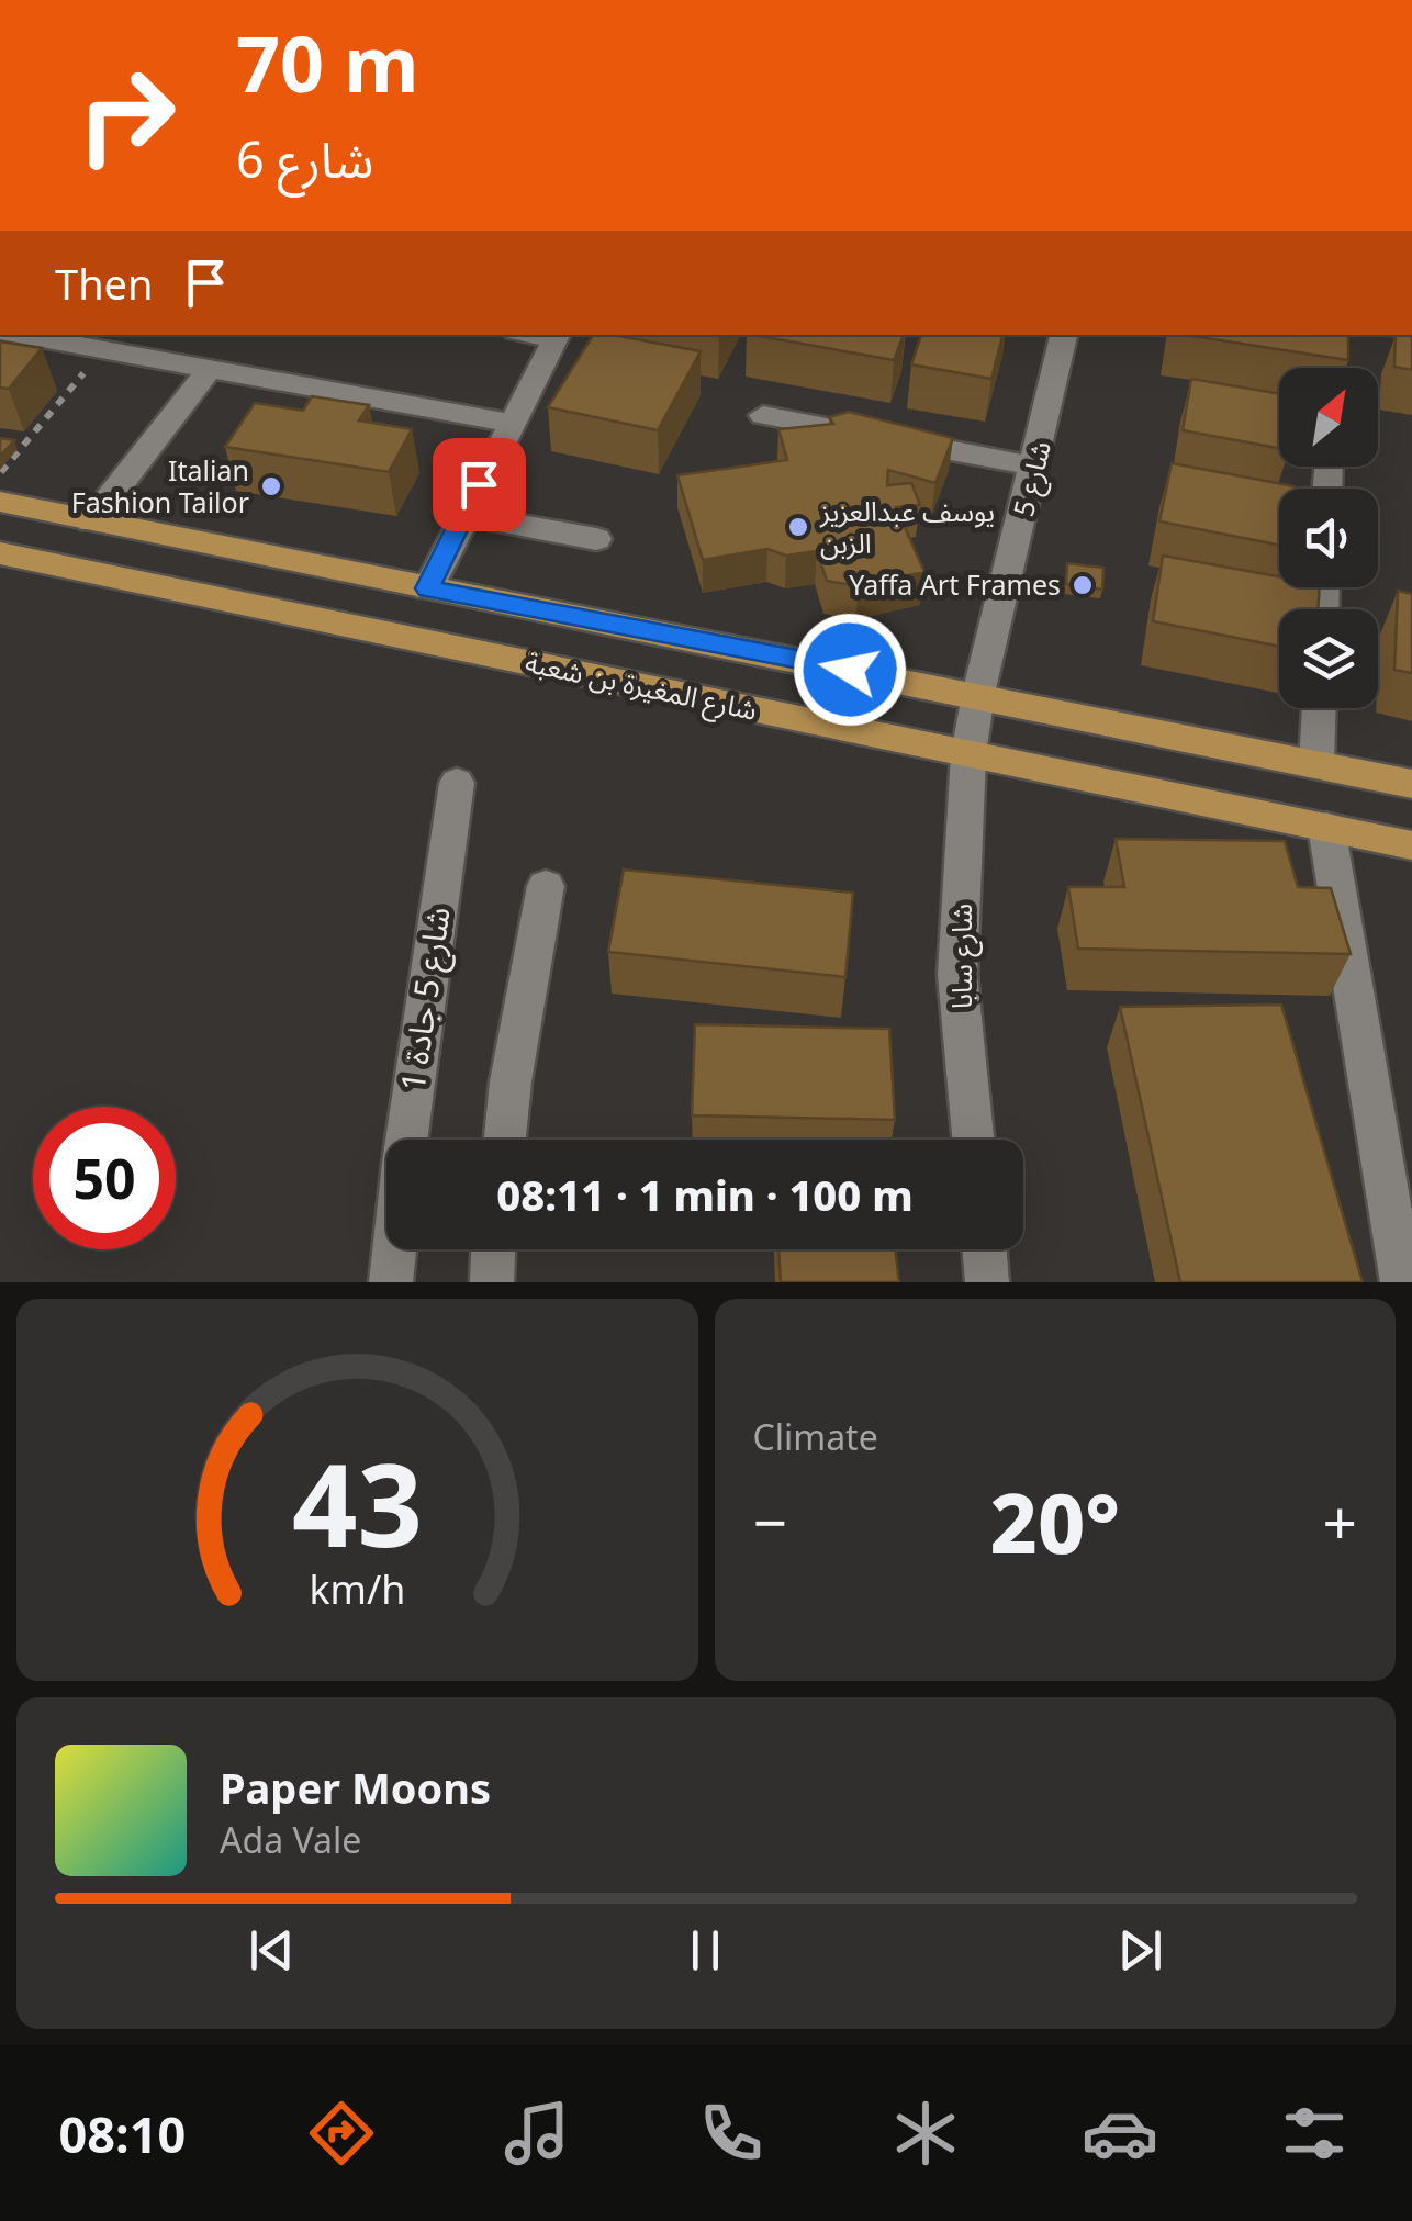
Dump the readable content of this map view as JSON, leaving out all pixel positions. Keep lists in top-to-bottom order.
{
  "streets": {
    "main road": ["شارع المغيرة بن شعبة"],
    "street": ["شارع 5", "شارع سابا", "شارع 5 جادة 1"]
  },
  "crossings": [
    ["شارع 5", "شارع المغيرة بن شعبة"],
    ["شارع 5", "شارع سابا"],
    ["شارع المغيرة بن شعبة", "شارع سابا"]
  ],
  "places": ["Italian Fashion Tailor", "يوسف عبدالعزيز الزبن", "Yaffa Art Frames"],
  "north": "top right",
  "page": {
    "turn": ["70 m", "شارع 6"],
    "then": "Then",
    "limit": "50",
    "trip": "08:11 · 1 min · 100 m",
    "tile": "Climate",
    "heat": ["−", "20°", "+"],
    "song": ["Paper Moons", "Ada Vale"],
    "tabs": "08:10",
    "gauge": ["43", "km/h"]
  }
}
